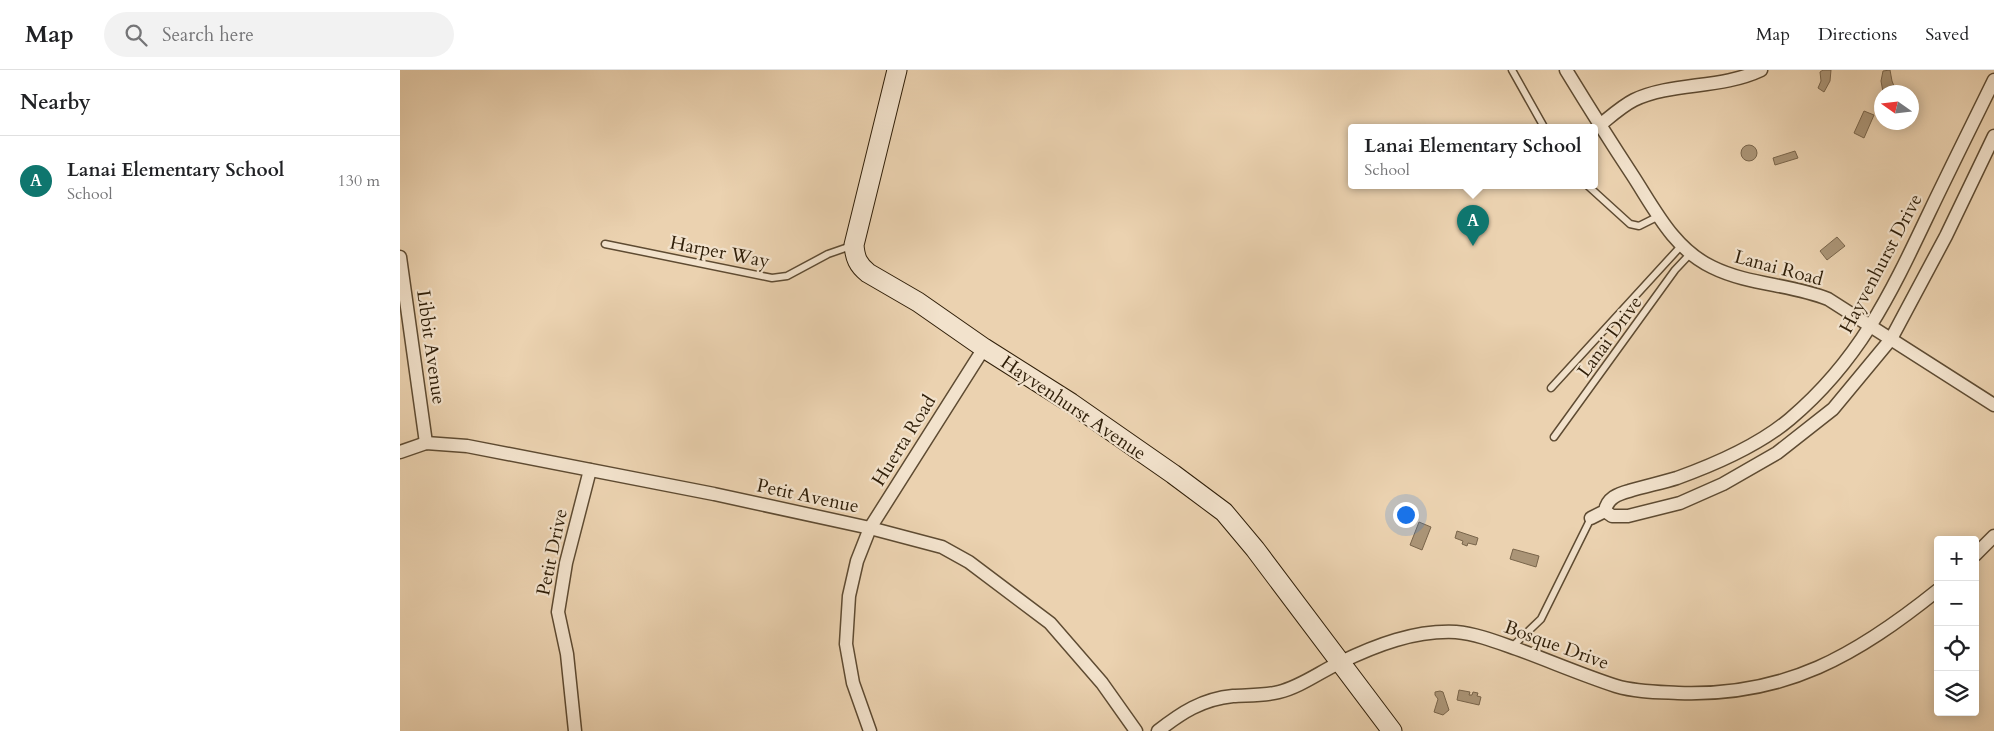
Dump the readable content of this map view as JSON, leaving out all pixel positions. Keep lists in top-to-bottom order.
{
  "streets": {
    "main road": ["Hayvenhurst Avenue"],
    "street": [
      "Hayvenhurst Drive",
      "Lanai Road",
      "Libbit Avenue",
      "Huerta Road",
      "Petit Avenue",
      "Petit Drive",
      "Bosque Drive"
    ],
    "lane": ["Harper Way", "Lanai Drive"]
  },
  "crossings": [
    ["Harper Way", "Hayvenhurst Avenue"],
    ["Hayvenhurst Drive", "Lanai Road"],
    ["Lanai Road", "Lanai Drive"],
    ["Libbit Avenue", "Petit Avenue"],
    ["Hayvenhurst Avenue", "Huerta Road"],
    ["Hayvenhurst Avenue", "Bosque Drive"],
    ["Huerta Road", "Petit Avenue"],
    ["Petit Avenue", "Petit Drive"]
  ],
  "north": "left",
  "page": {
    "header": "Map",
    "search": "Search here",
    "nav": ["Map", "Directions", "Saved"],
    "heading": "Nearby",
    "popup": ["Lanai Elementary School", "School"],
    "list": [
      {
        "mark": "A",
        "name": "Lanai Elementary School",
        "note": "School",
        "value": "130 m"
      }
    ],
    "pins": "A",
    "map_buttons": ["+", "−"]
  }
}
